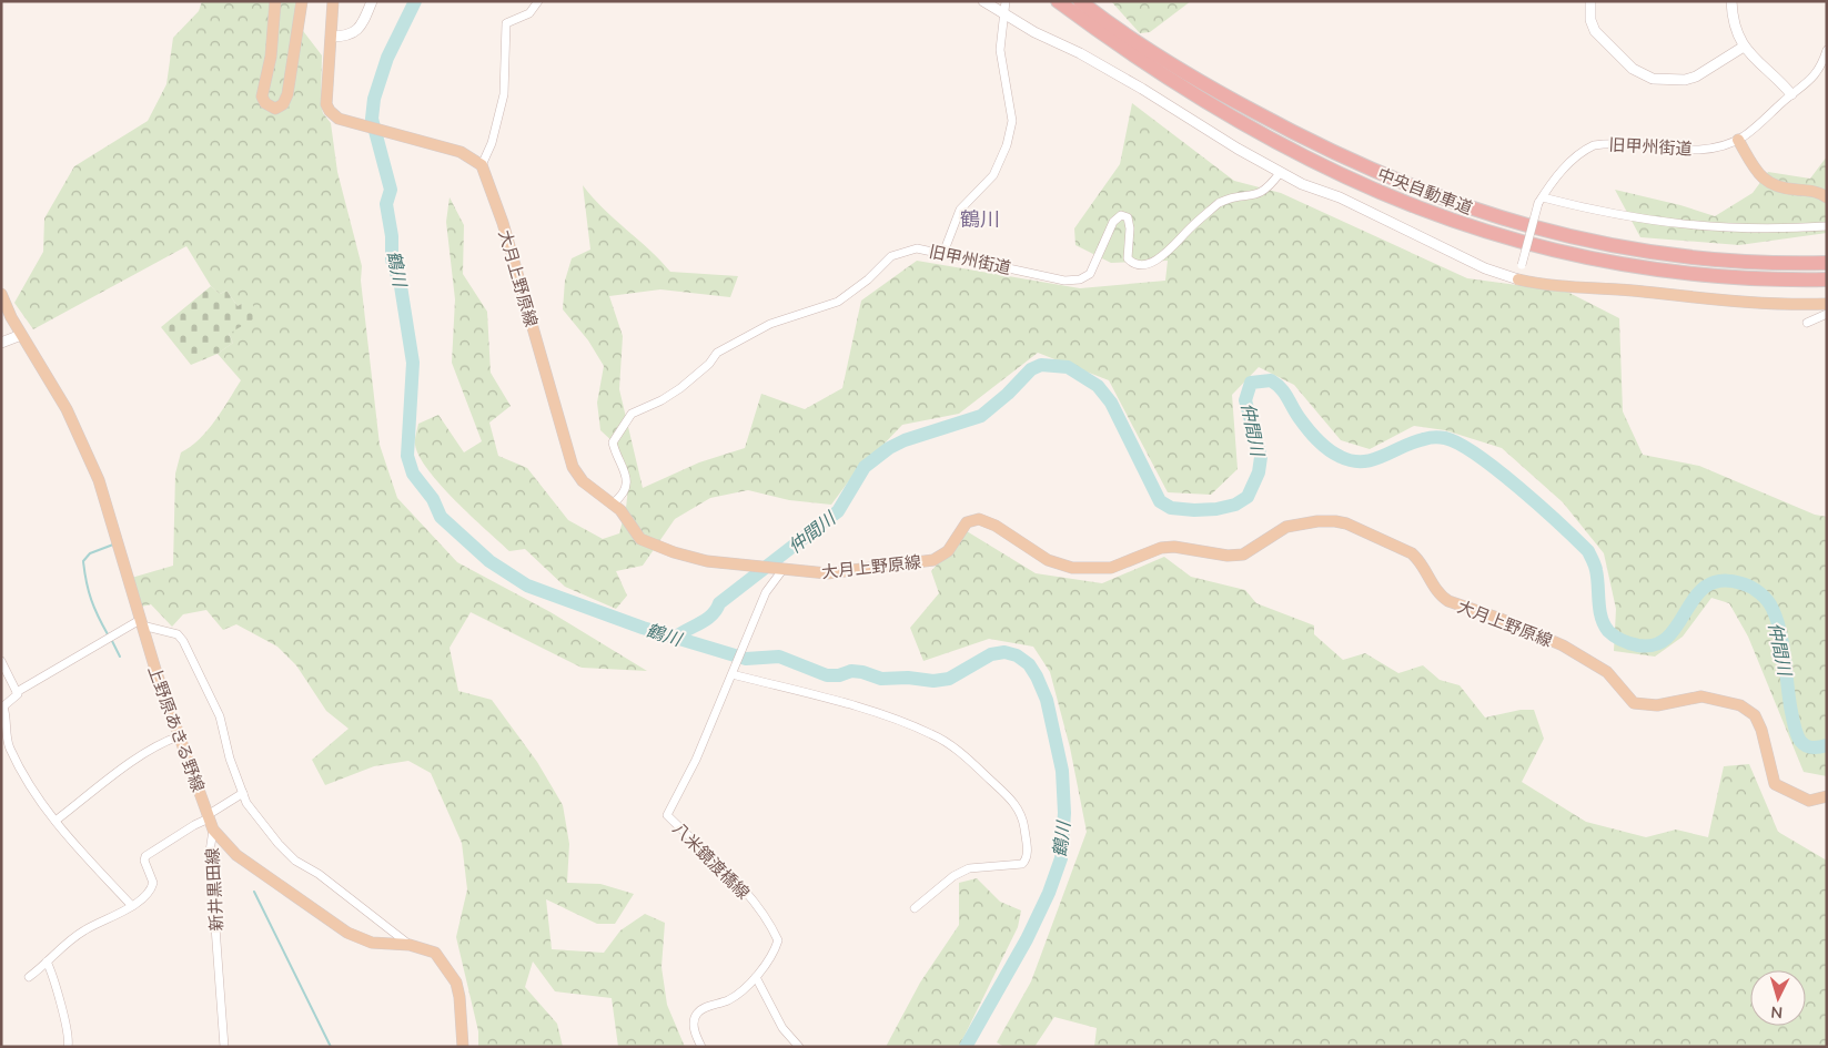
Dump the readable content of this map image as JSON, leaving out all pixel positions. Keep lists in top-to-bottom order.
{
  "streets": {
    "highway": ["中央自動車道"],
    "main road": ["大月上野原線", "上野原あきる野線"],
    "street": ["旧甲州街道", "八米鏡渡橋線", "新井黒田線"]
  },
  "crossings": [
    ["旧甲州街道", "大月上野原線"],
    ["上野原あきる野線", "新井黒田線"]
  ],
  "districts": ["鶴川"],
  "water": ["鶴川", "仲間川"],
  "north": "bottom"
}
